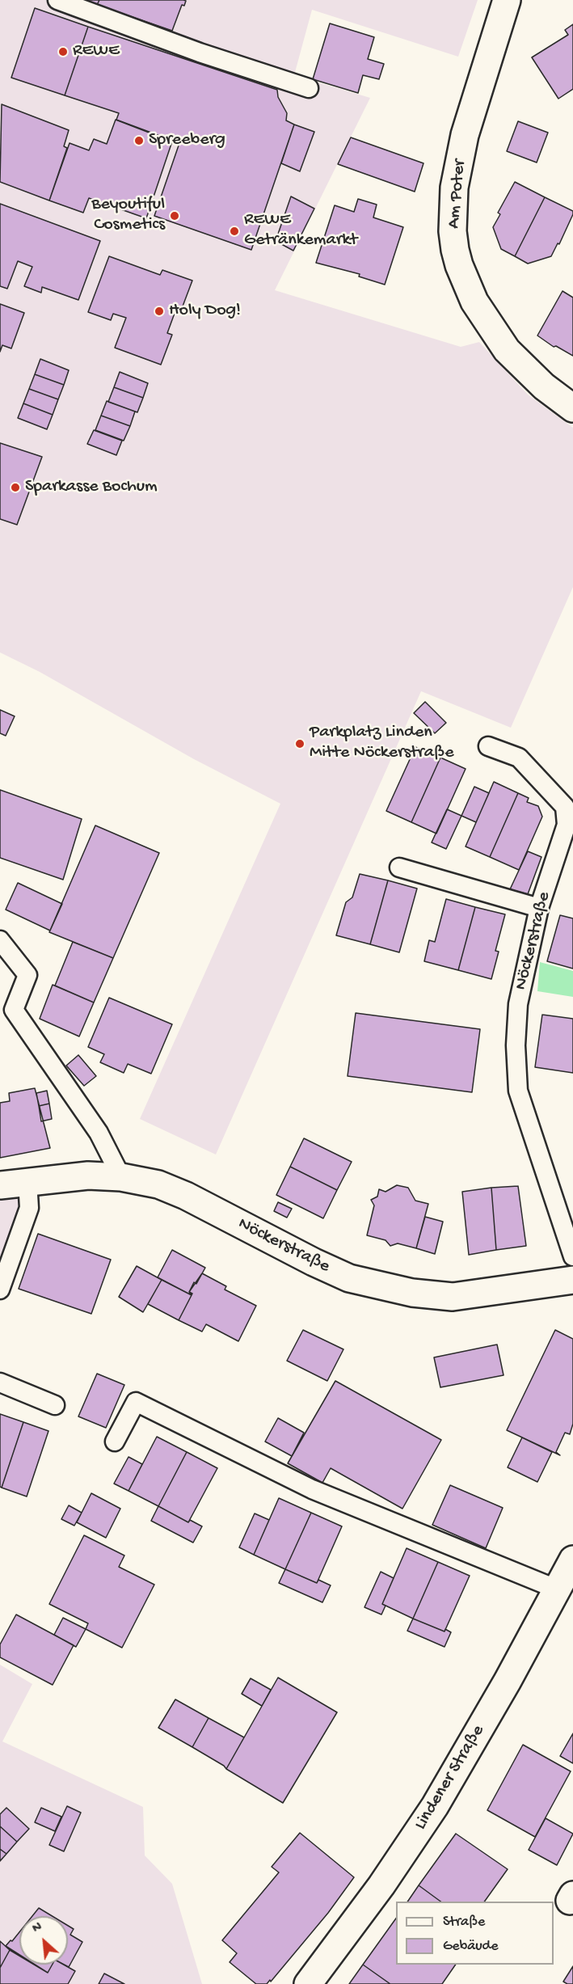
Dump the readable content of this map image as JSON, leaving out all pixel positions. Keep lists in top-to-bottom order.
{
  "streets": {
    "street": ["Am Poter", "Nöckerstraße", "Lindener Straße"]
  },
  "places": [
    "REWE",
    "Spreeberg",
    "Beyoutiful Cosmetics",
    "REWE Getränkemarkt",
    "Holy Dog!",
    "Sparkasse Bochum",
    "Parkplatz Linden Mitte Nöckerstraße"
  ],
  "legend": ["Straße", "Gebäude"],
  "north": "top left"
}
